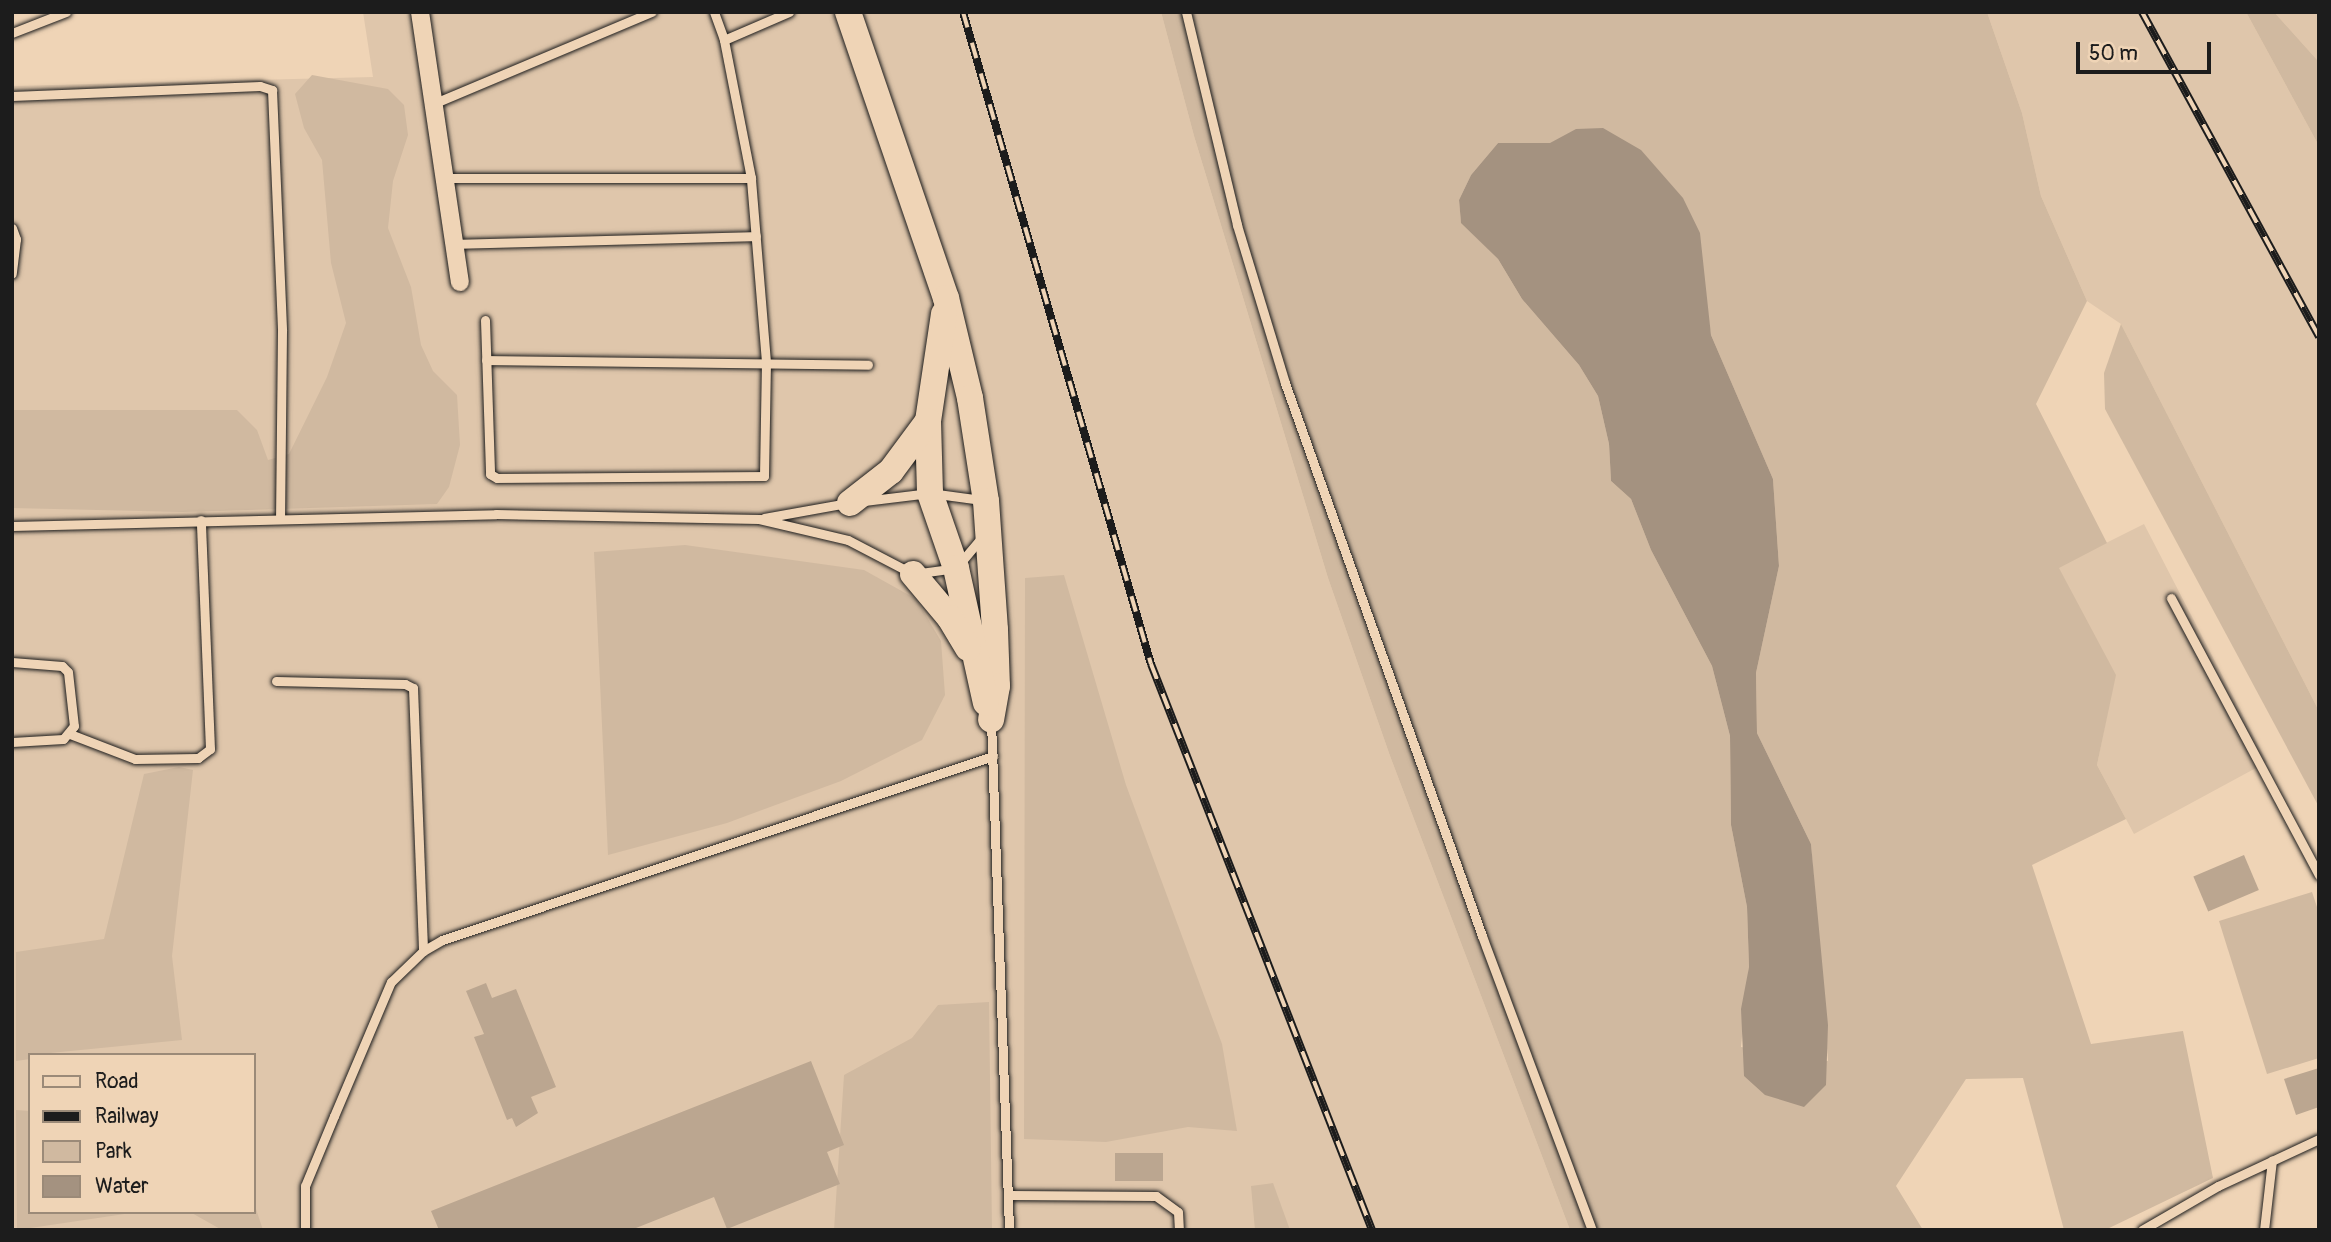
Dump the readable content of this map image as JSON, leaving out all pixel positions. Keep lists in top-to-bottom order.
{
  "legend": [
    "Road",
    "Railway",
    "Park",
    "Water"
  ],
  "scale_bar": "50 m"
}
